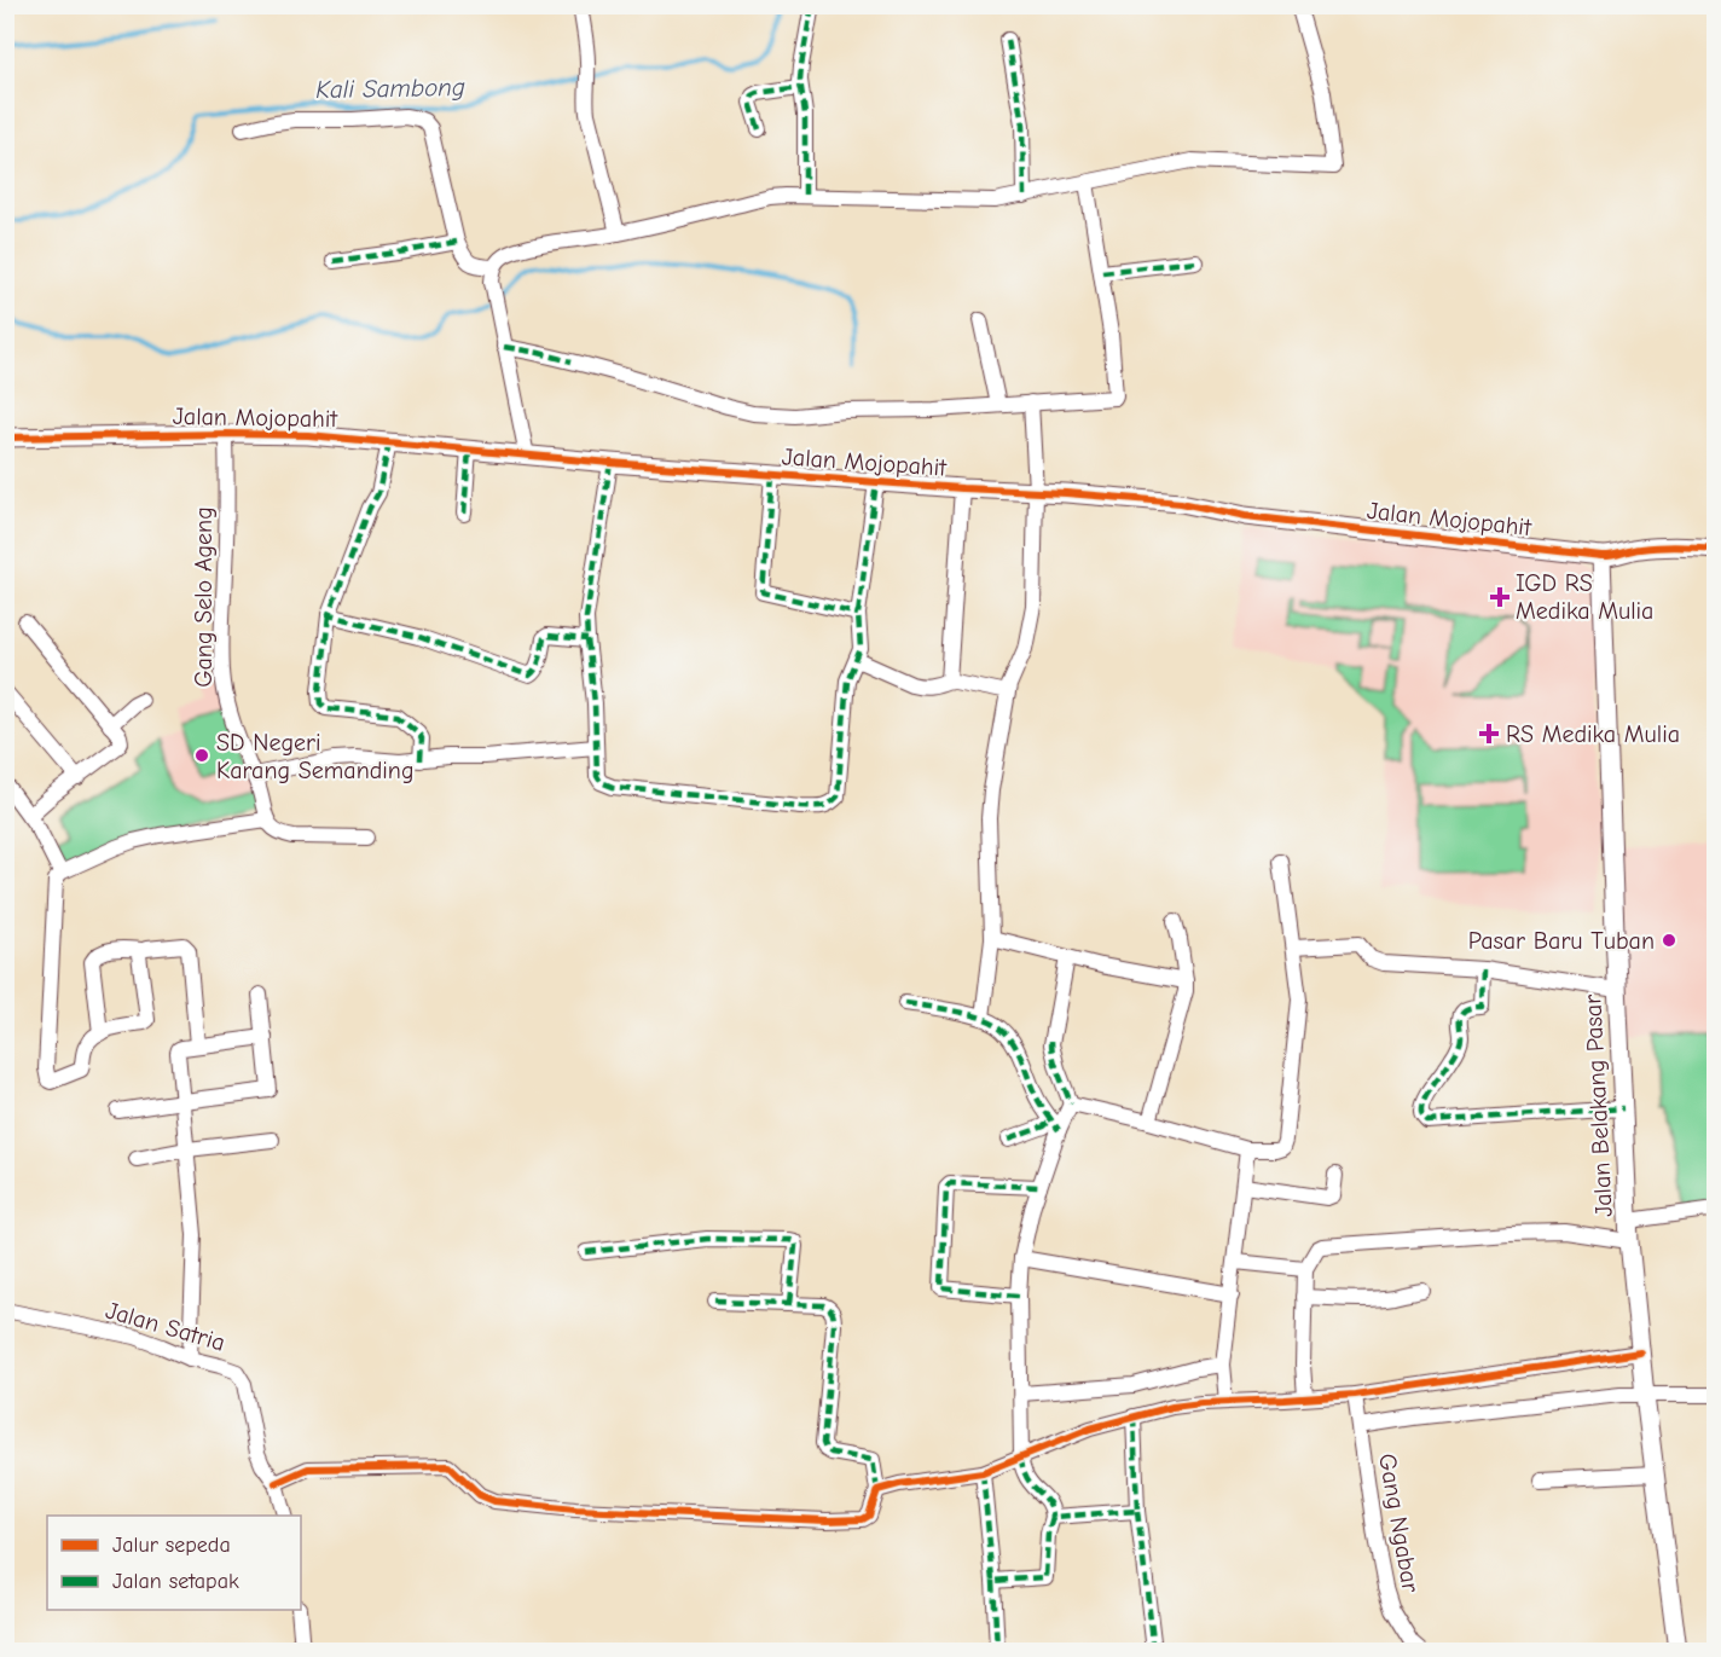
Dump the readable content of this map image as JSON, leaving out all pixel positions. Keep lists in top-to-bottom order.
{
  "streets": {
    "street": [
      "Jalan Mojopahit",
      "Gang Selo Ageng",
      "Jalan Belakang Pasar",
      "Jalan Satria",
      "Gang Ngabar"
    ]
  },
  "crossings": [
    ["Jalan Mojopahit", "Gang Selo Ageng"],
    ["Jalan Mojopahit", "Jalan Belakang Pasar"]
  ],
  "water": ["Kali Sambong"],
  "places": {
    "health": ["IGD RS Medika Mulia", "RS Medika Mulia"],
    "other": ["SD Negeri Karang Semanding", "Pasar Baru Tuban"]
  },
  "legend": ["Jalur sepeda", "Jalan setapak"]
}
